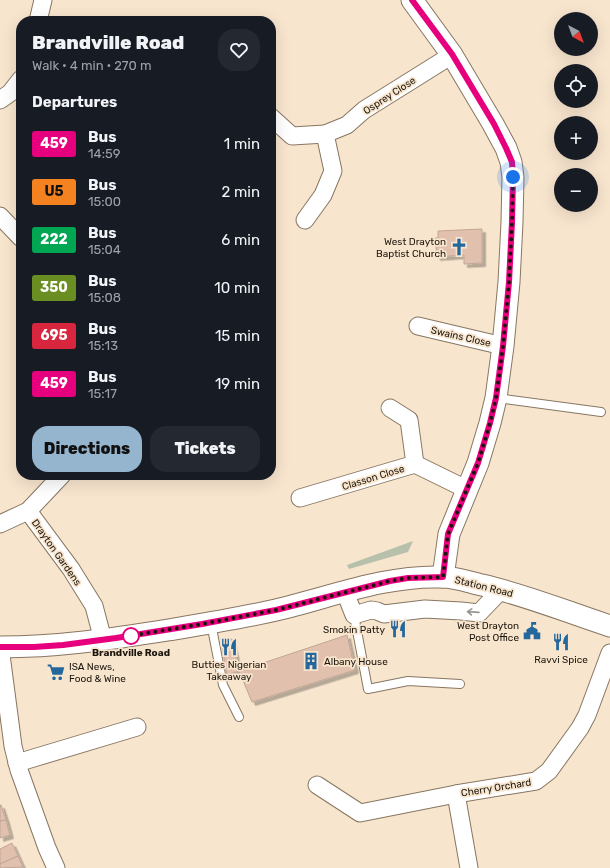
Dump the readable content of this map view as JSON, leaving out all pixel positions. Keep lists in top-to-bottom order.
{
  "streets": {
    "street": [
      "Osprey Close",
      "Swains Close",
      "Classon Close",
      "Drayton Gardens",
      "Station Road",
      "Cherry Orchard"
    ]
  },
  "crossings": [
    ["Drayton Gardens", "Station Road"]
  ],
  "places": {
    "church": ["West Drayton Baptist Church"],
    "restaurant": ["Smokin Patty", "Ravvi Spice", "Butties Nigerian Takeaway"],
    "public building": ["West Drayton Post Office"],
    "other": ["Brandville Road"],
    "building": ["Albany House"],
    "supermarket": ["ISA News, Food & Wine"]
  },
  "lines": ["bus line 459"],
  "north": "bottom right",
  "page": {
    "map_buttons": ["+", "−"],
    "heading": [
      ["Brandville Road", "Walk · 4 min · 270 m"],
      "Departures"
    ],
    "list": [
      {
        "mark": "459",
        "name": "Bus",
        "note": "14:59",
        "value": "1 min"
      },
      {
        "mark": "U5",
        "name": "Bus",
        "note": "15:00",
        "value": "2 min"
      },
      {
        "mark": "222",
        "name": "Bus",
        "note": "15:04",
        "value": "6 min"
      },
      {
        "mark": "350",
        "name": "Bus",
        "note": "15:08",
        "value": "10 min"
      },
      {
        "mark": "695",
        "name": "Bus",
        "note": "15:13",
        "value": "15 min"
      },
      {
        "mark": "459",
        "name": "Bus",
        "note": "15:17",
        "value": "19 min"
      }
    ],
    "buttons": ["Directions", "Tickets"]
  }
}
